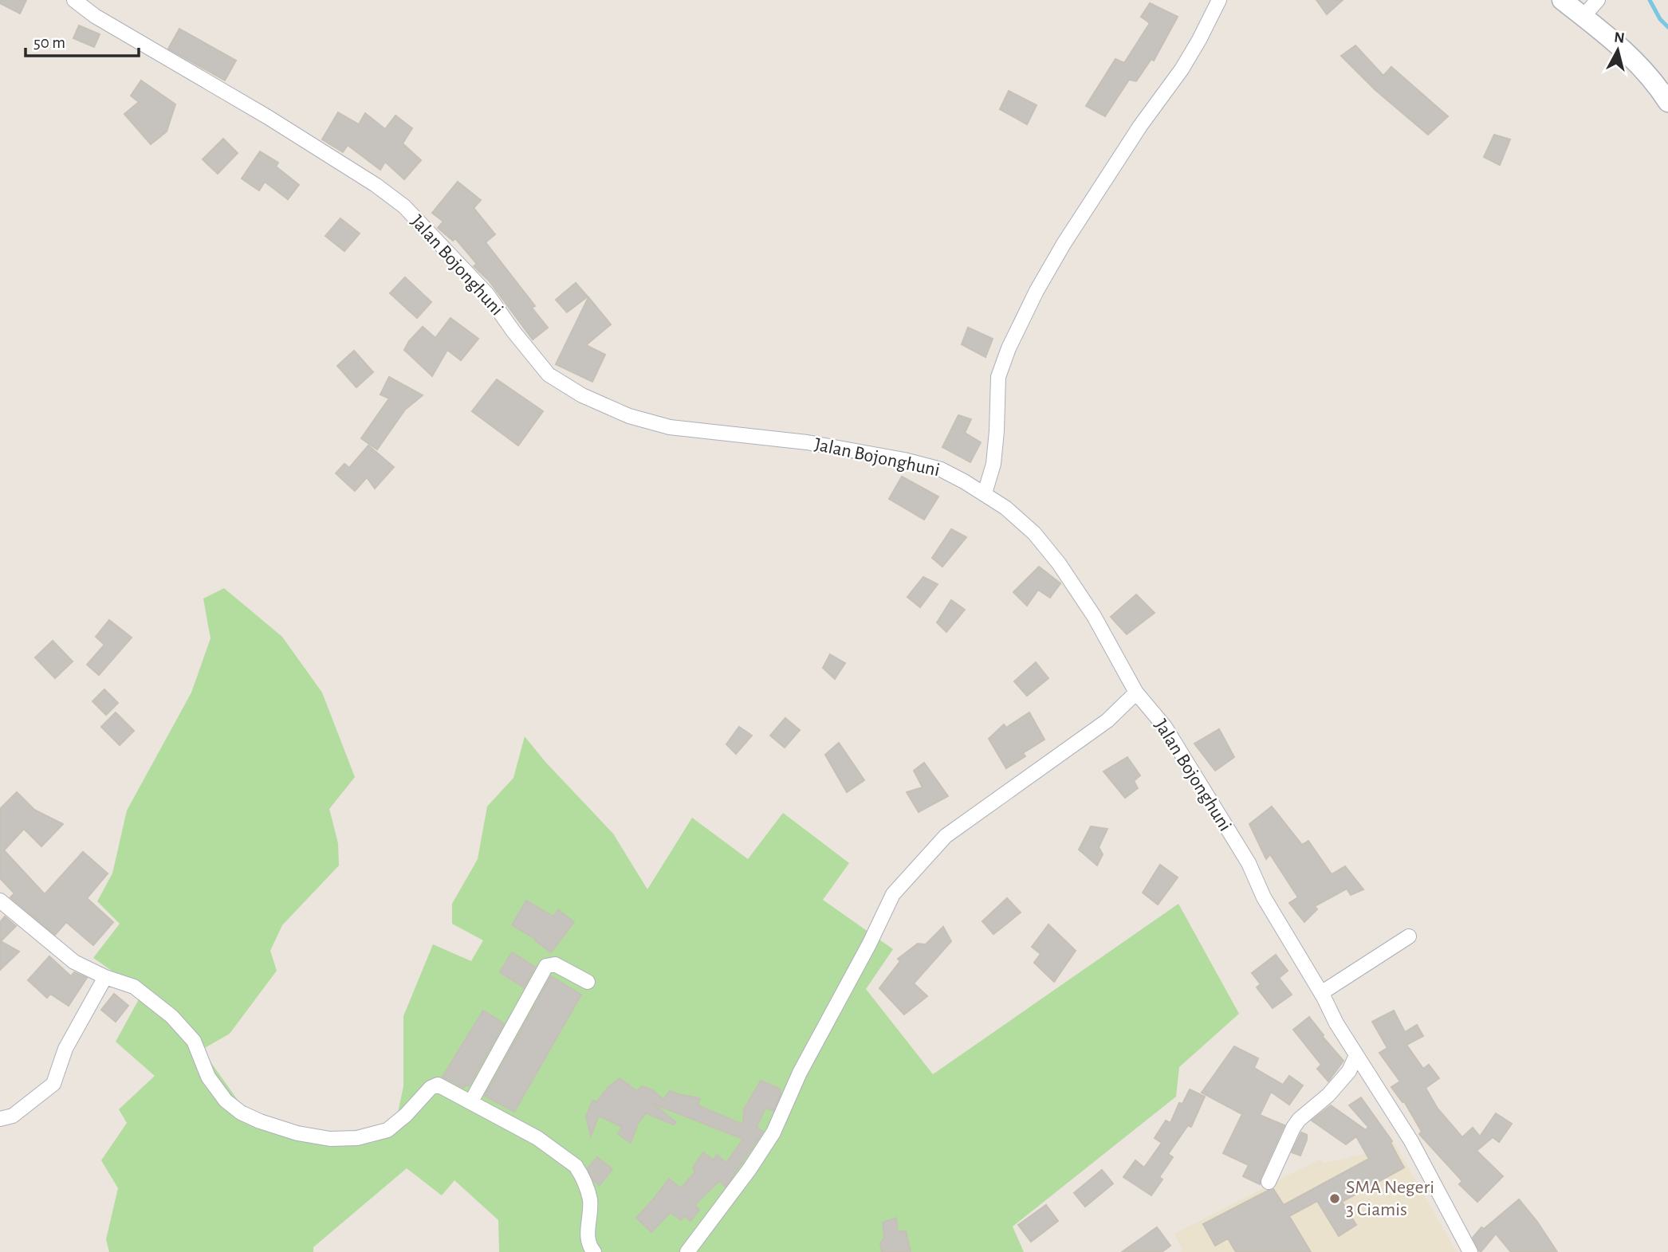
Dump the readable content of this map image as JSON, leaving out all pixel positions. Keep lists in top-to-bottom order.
{
  "streets": {
    "street": ["Jalan Bojonghuni"]
  },
  "places": ["SMA Negeri 3 Ciamis"],
  "scale_bar": "50 m",
  "north": "top"
}
